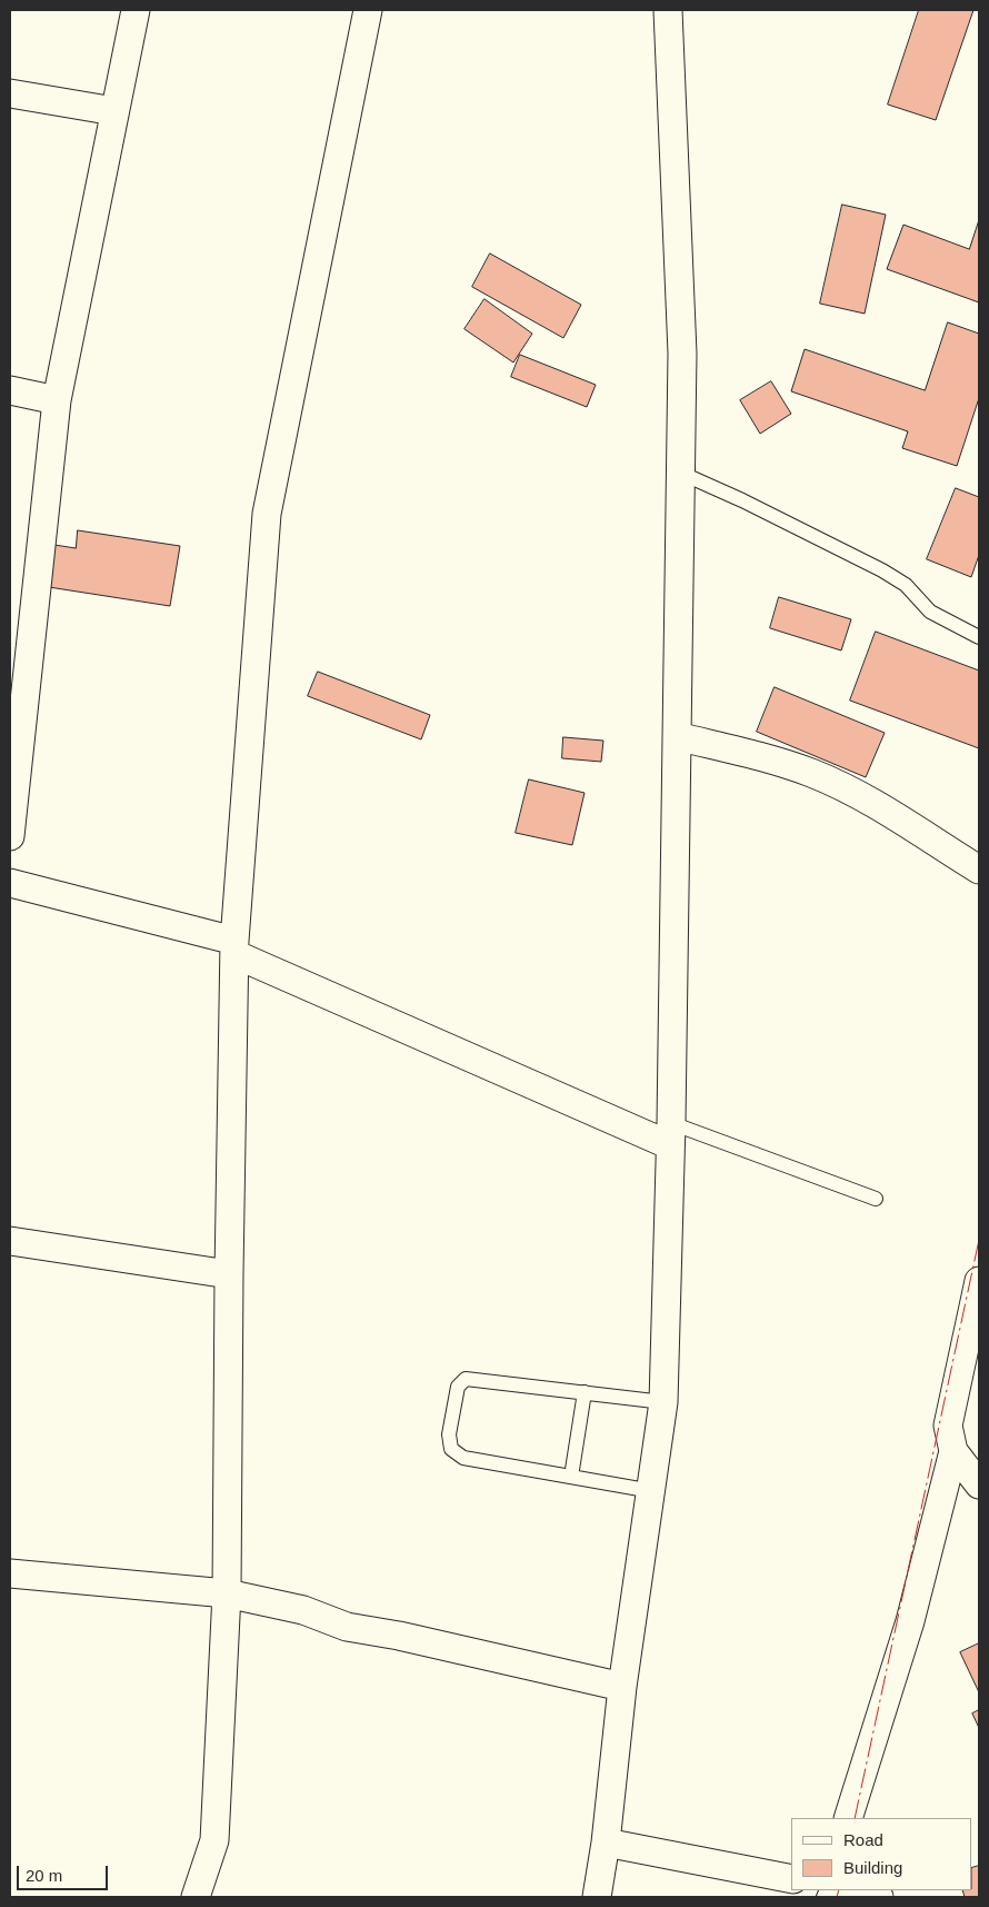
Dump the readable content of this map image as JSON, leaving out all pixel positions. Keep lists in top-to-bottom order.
{
  "legend": ["Road", "Building"],
  "scale_bar": "20 m"
}
